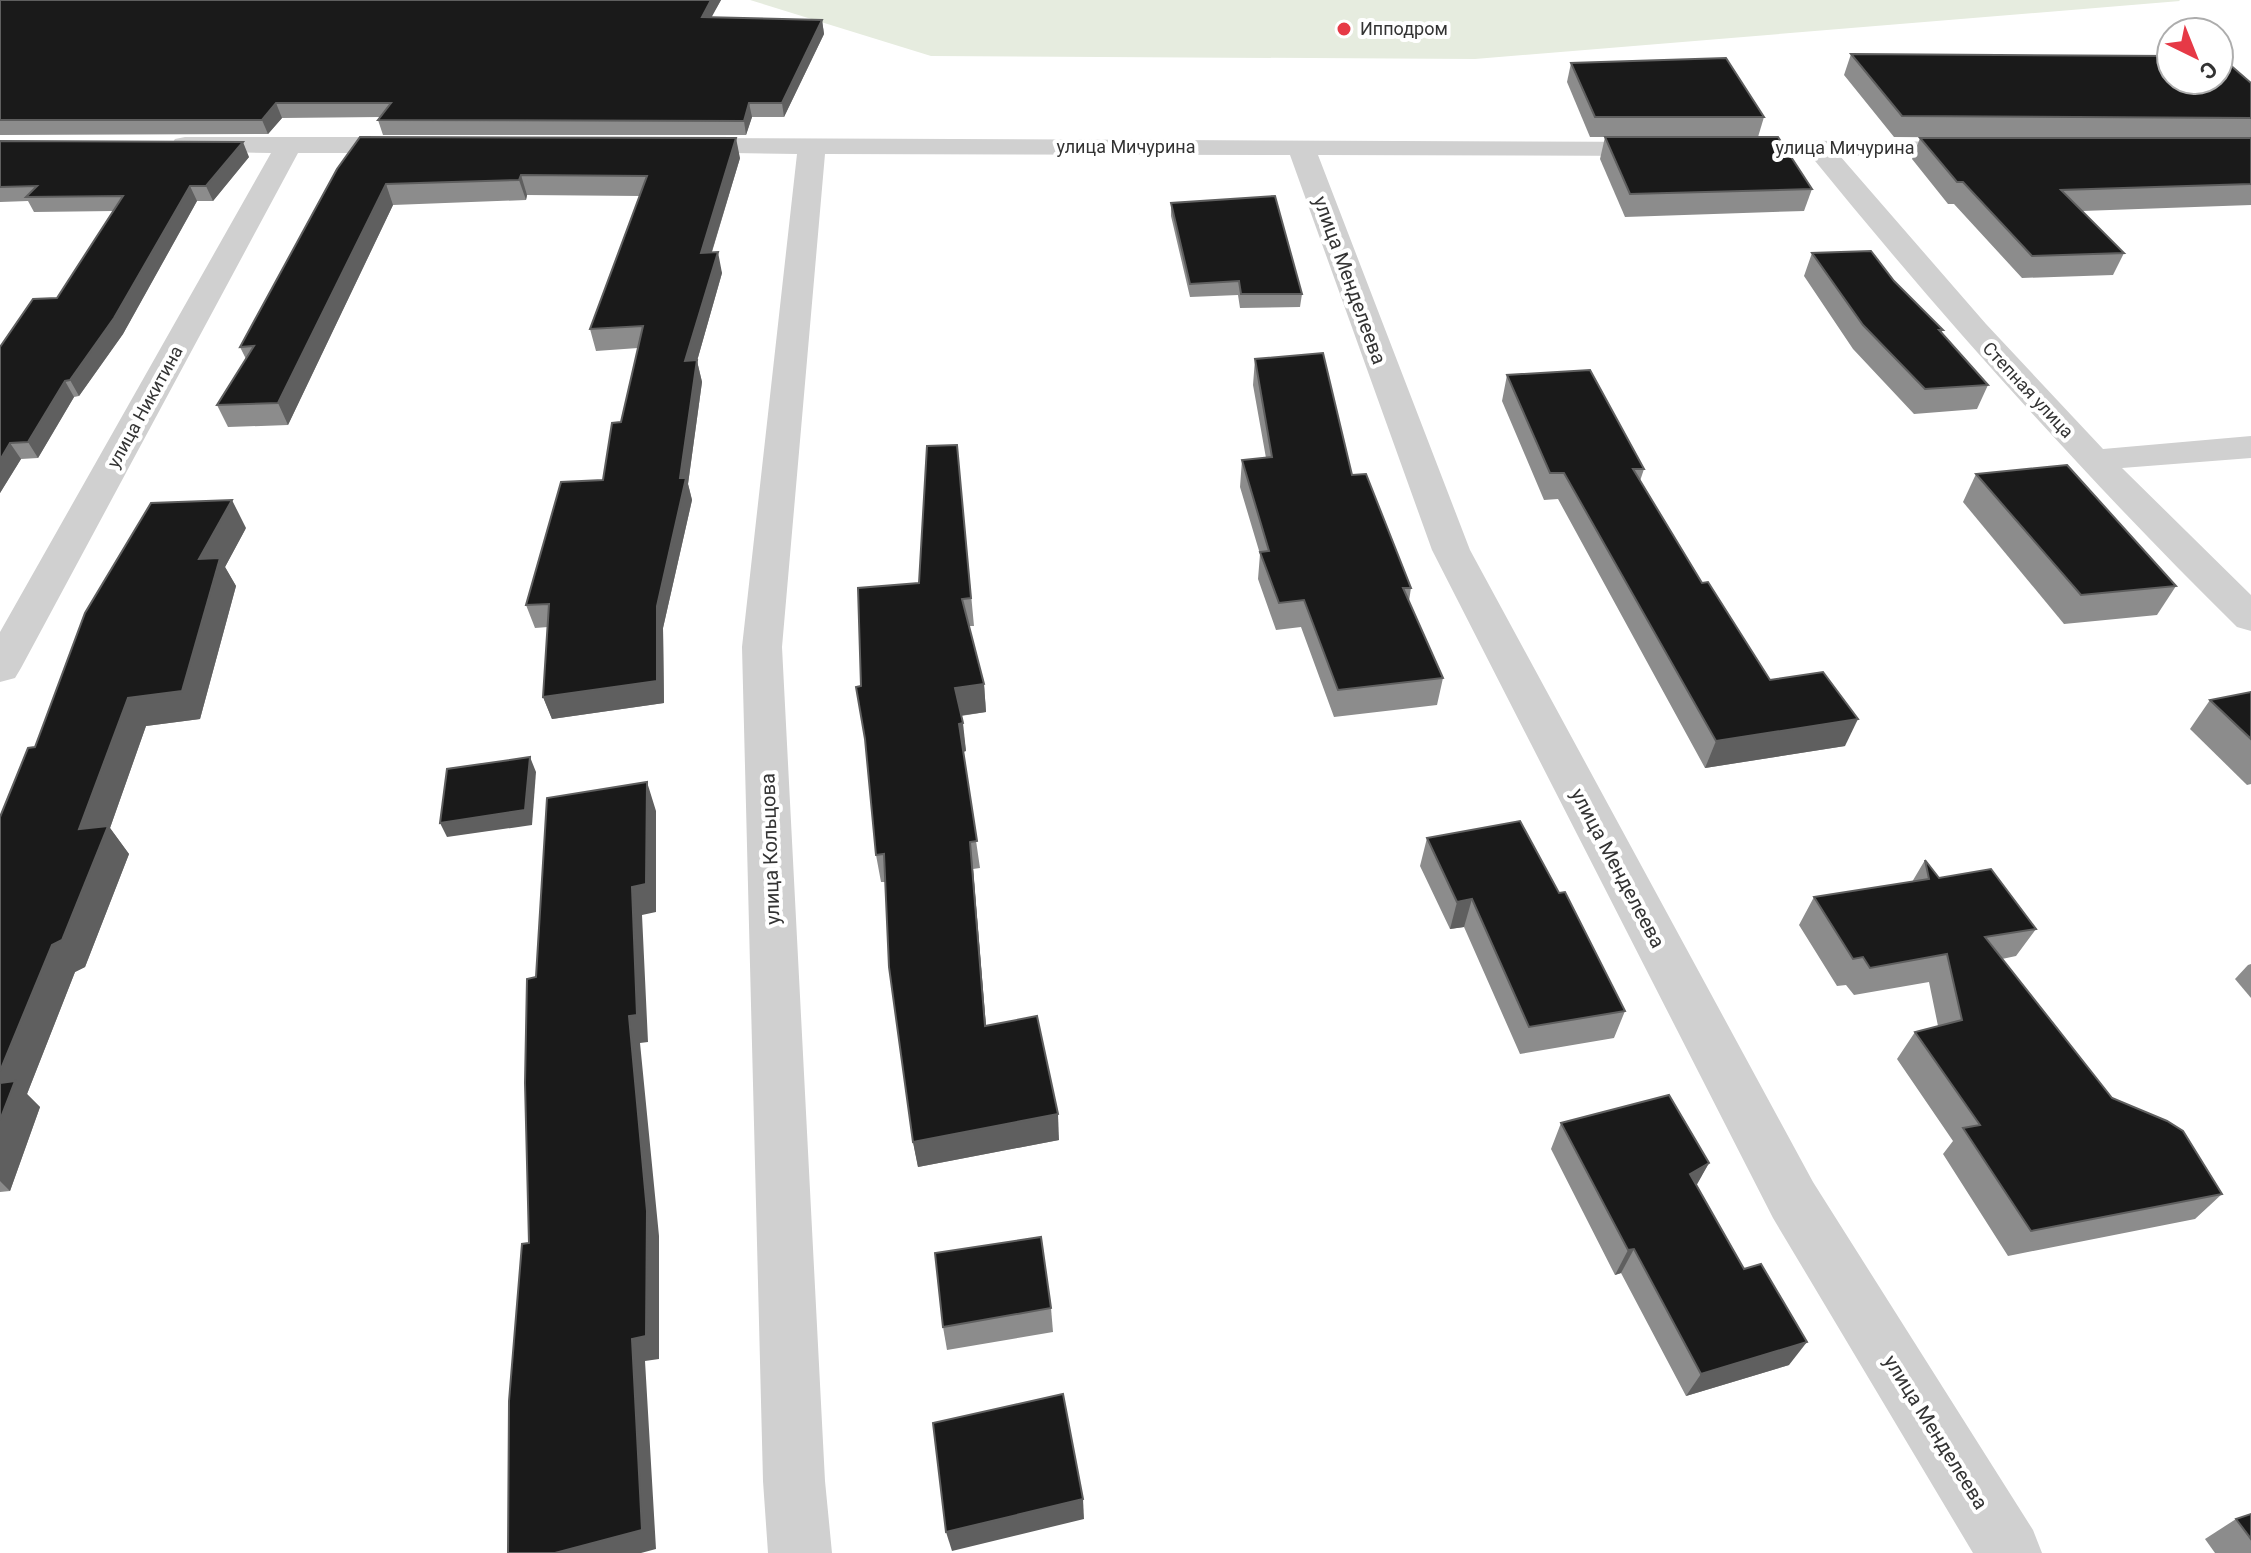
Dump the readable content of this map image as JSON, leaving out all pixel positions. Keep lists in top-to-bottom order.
{
  "streets": {
    "street": [
      "улица Мичурина",
      "улица Менделеева",
      "Степная улица",
      "улица Никитина",
      "улица Кольцова"
    ]
  },
  "crossings": [
    ["улица Мичурина", "улица Менделеева"],
    ["улица Мичурина", "Степная улица"],
    ["улица Мичурина", "улица Кольцова"]
  ],
  "places": ["Ипподром"],
  "north": "bottom right"
}
